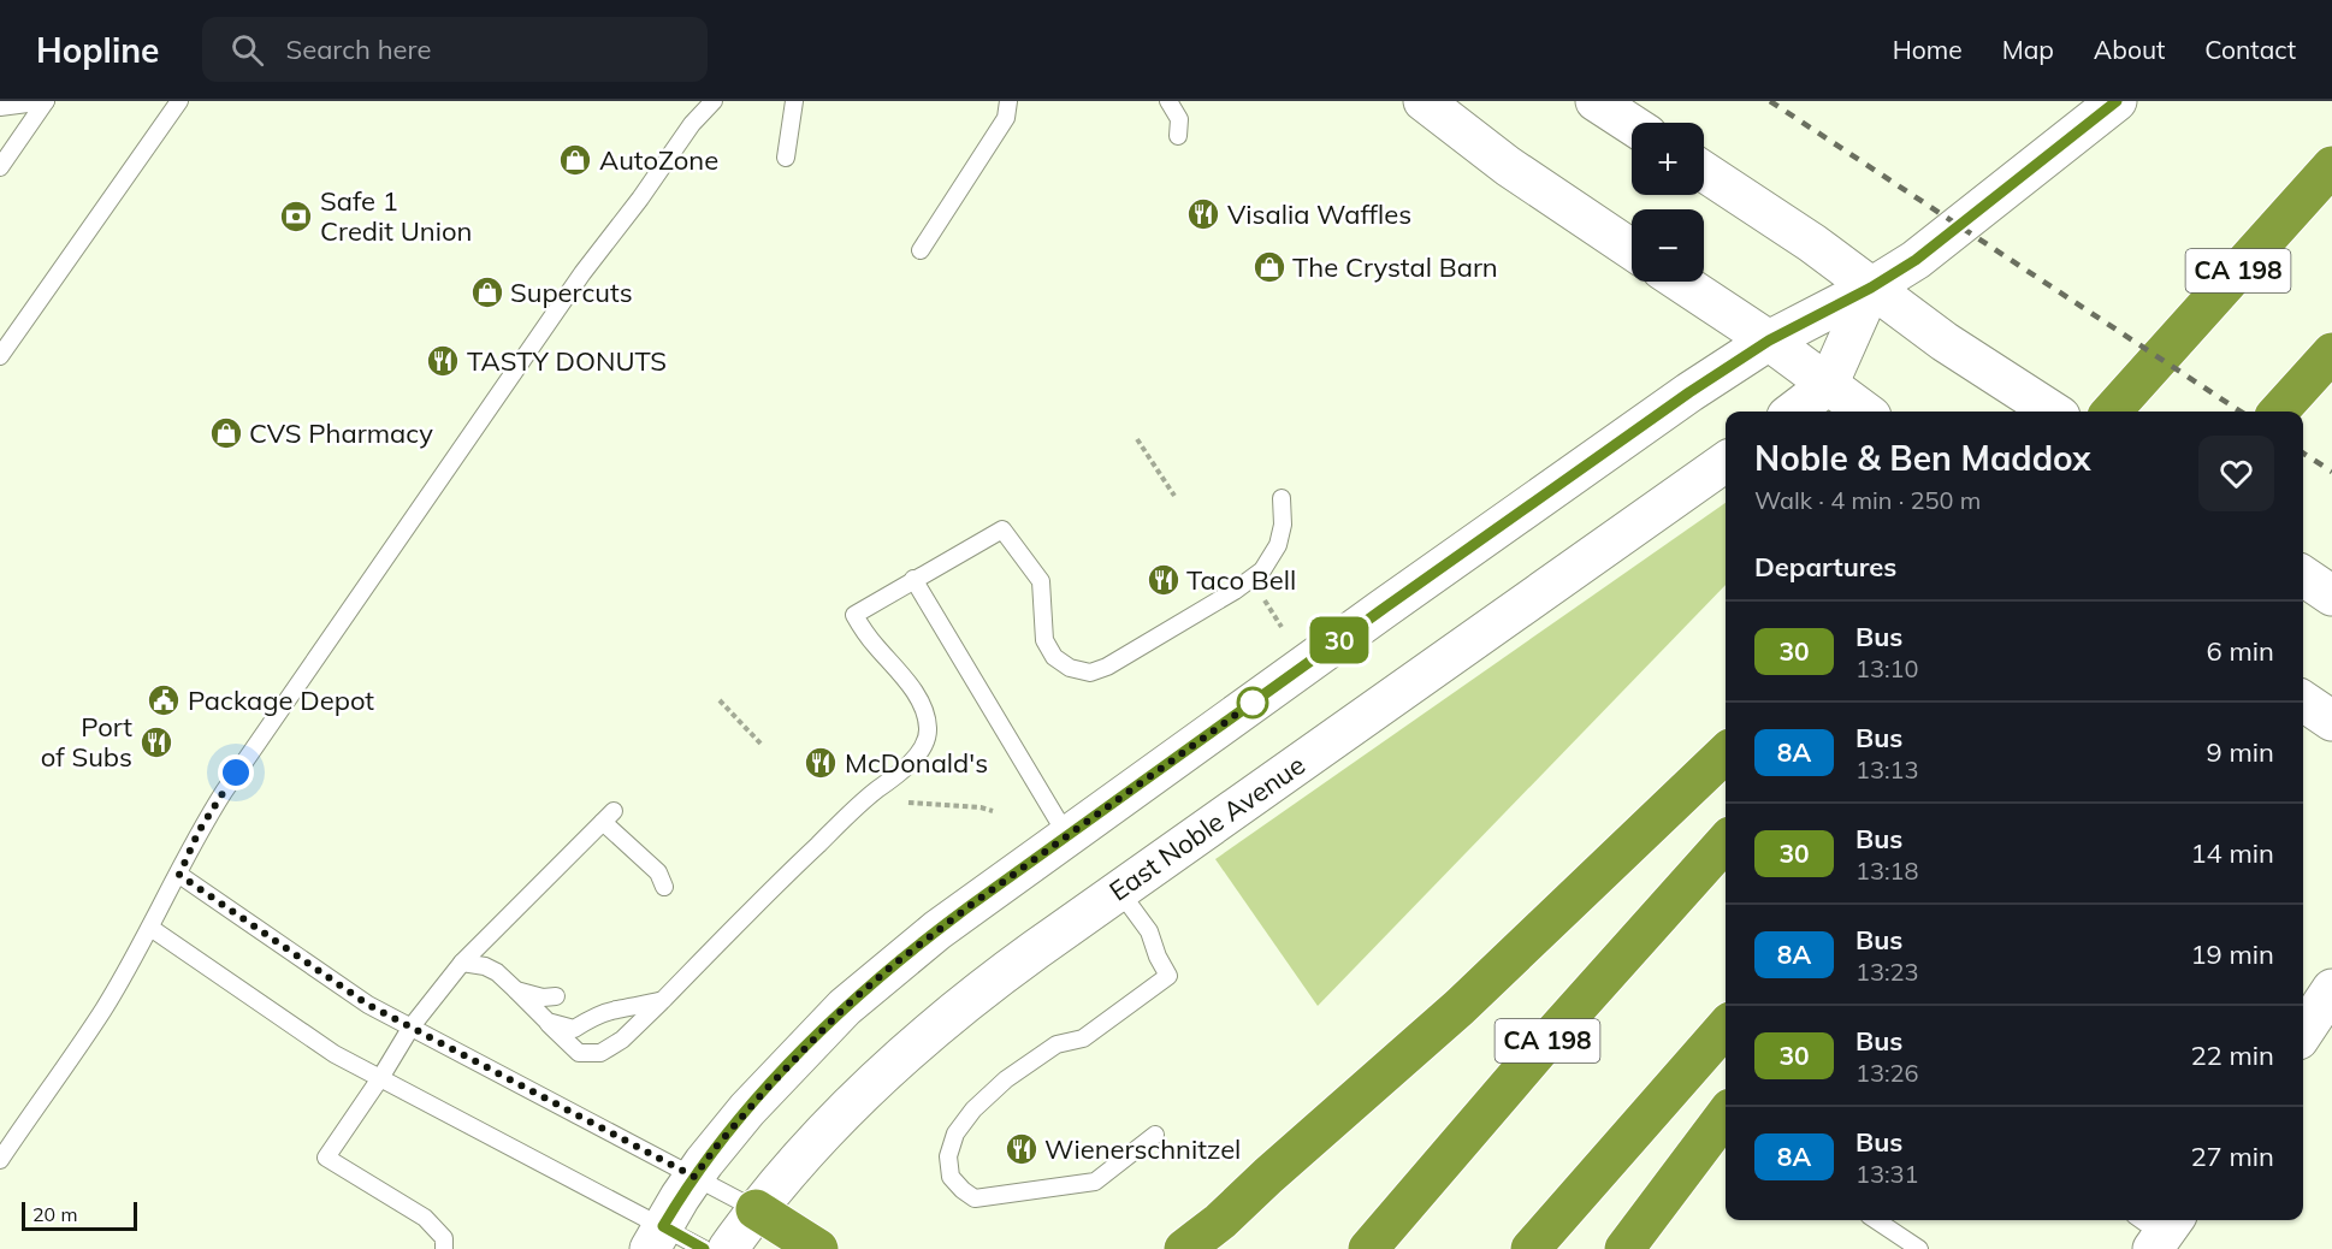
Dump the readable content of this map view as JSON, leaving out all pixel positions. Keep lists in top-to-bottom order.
{
  "streets": {
    "highway": ["CA 198"],
    "main road": ["East Noble Avenue"]
  },
  "places": {
    "shop": [
      "AutoZone",
      "The Crystal Barn",
      "Supercuts",
      "CVS Pharmacy"
    ],
    "restaurant": [
      "Visalia Waffles",
      "TASTY DONUTS",
      "Taco Bell",
      "Port of Subs",
      "McDonald's",
      "Wienerschnitzel"
    ],
    "bank": ["Safe 1 Credit Union"],
    "public building": ["Package Depot"]
  },
  "lines": ["bus line 30"],
  "scale_bar": "20 m",
  "page": {
    "header": "Hopline",
    "search": "Search here",
    "nav": [
      "Home",
      "Map",
      "About",
      "Contact"
    ],
    "on_map": "30",
    "map_buttons": ["+", "−"],
    "heading": [
      ["Noble & Ben Maddox", "Walk · 4 min · 250 m"],
      "Departures"
    ],
    "list": [
      {
        "mark": "30",
        "name": "Bus",
        "note": "13:10",
        "value": "6 min"
      },
      {
        "mark": "8A",
        "name": "Bus",
        "note": "13:13",
        "value": "9 min"
      },
      {
        "mark": "30",
        "name": "Bus",
        "note": "13:18",
        "value": "14 min"
      },
      {
        "mark": "8A",
        "name": "Bus",
        "note": "13:23",
        "value": "19 min"
      },
      {
        "mark": "30",
        "name": "Bus",
        "note": "13:26",
        "value": "22 min"
      },
      {
        "mark": "8A",
        "name": "Bus",
        "note": "13:31",
        "value": "27 min"
      }
    ],
    "scale": "20 m"
  }
}
